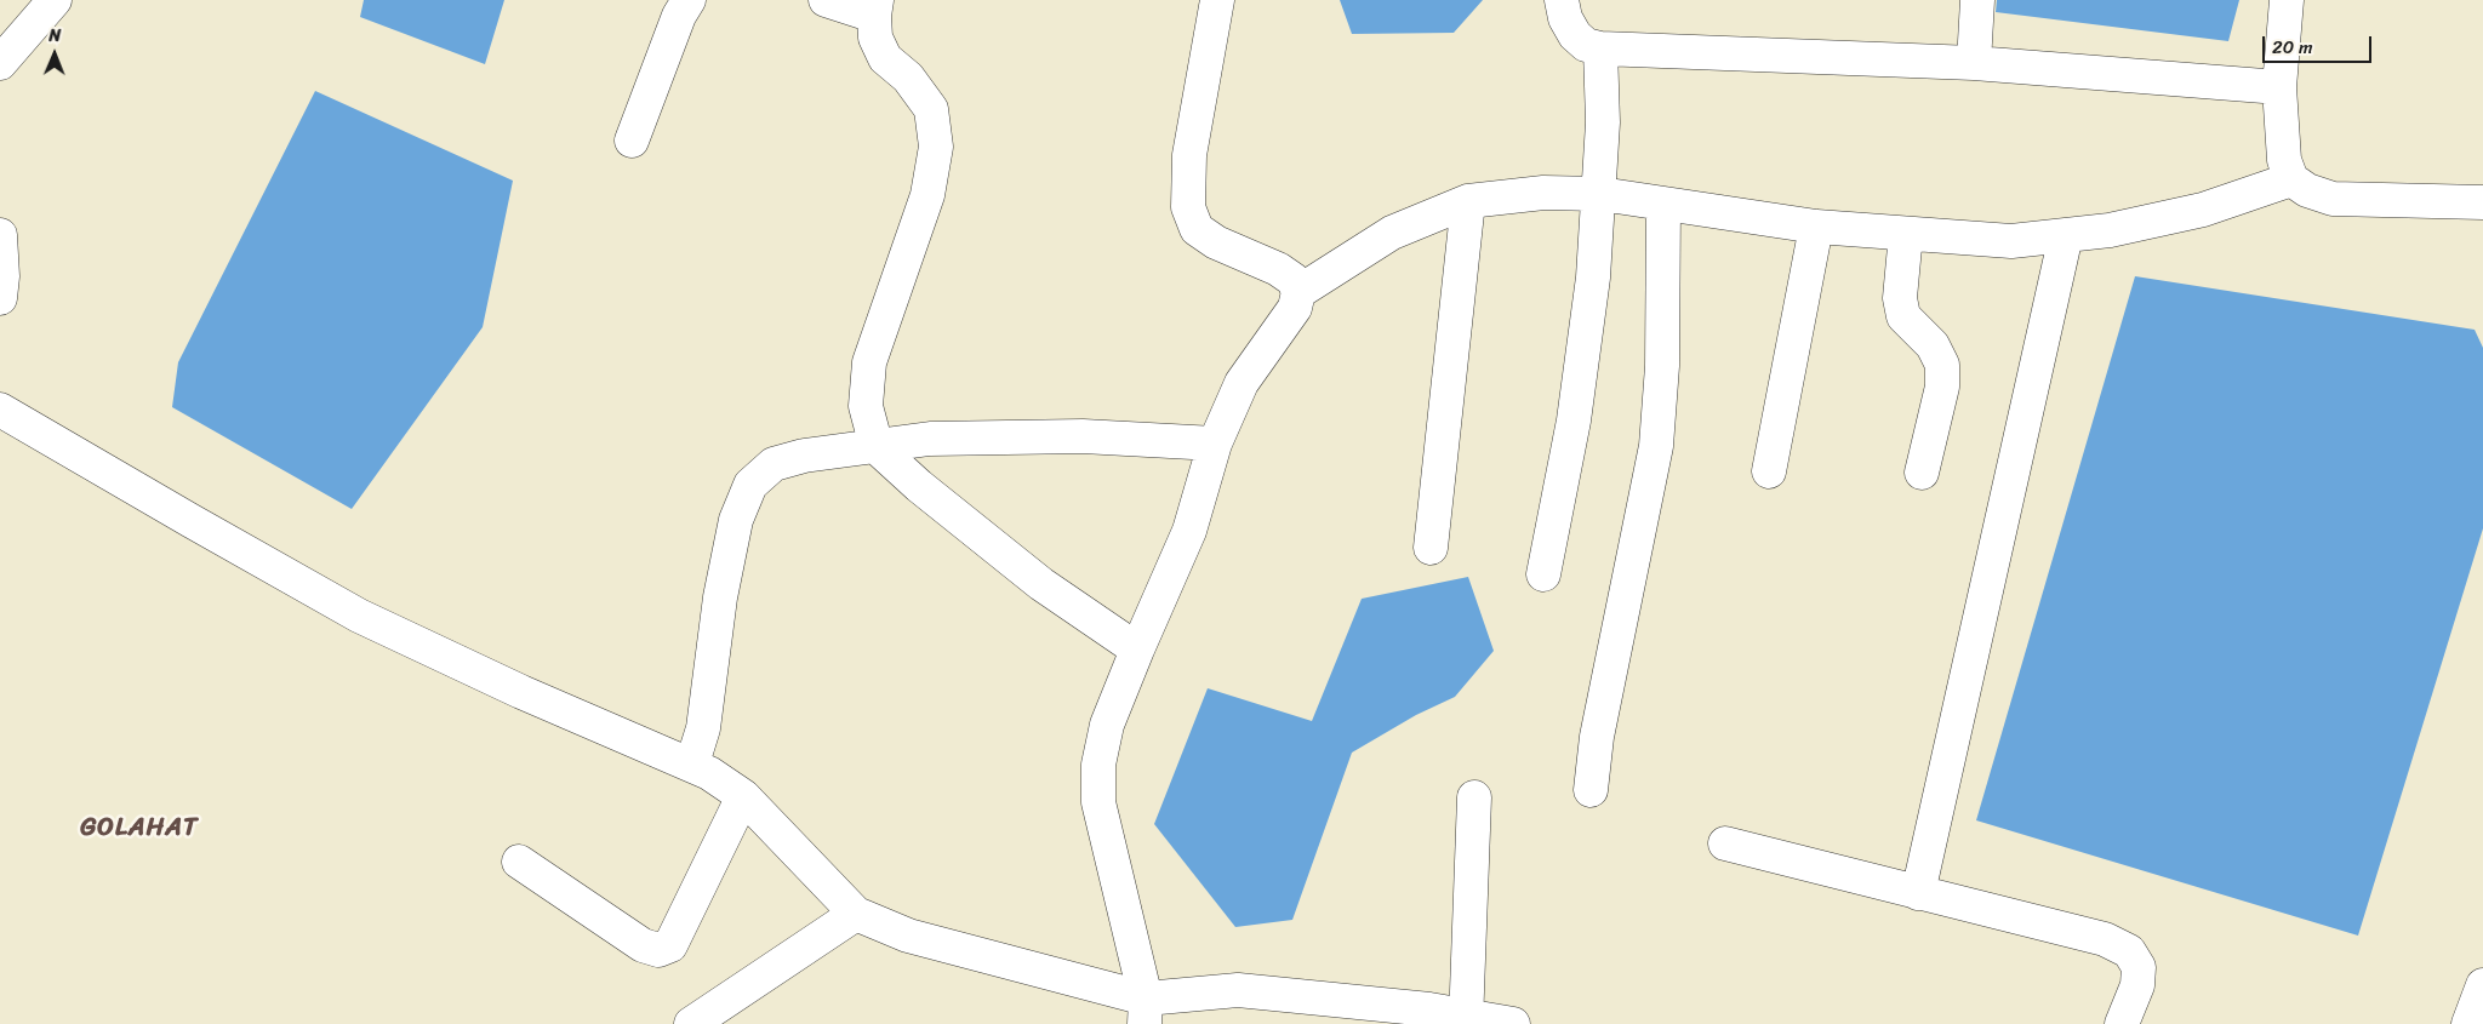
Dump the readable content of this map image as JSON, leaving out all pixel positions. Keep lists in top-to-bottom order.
{
  "districts": ["GOLAHAT"],
  "scale_bar": "20 m",
  "north": "top"
}
